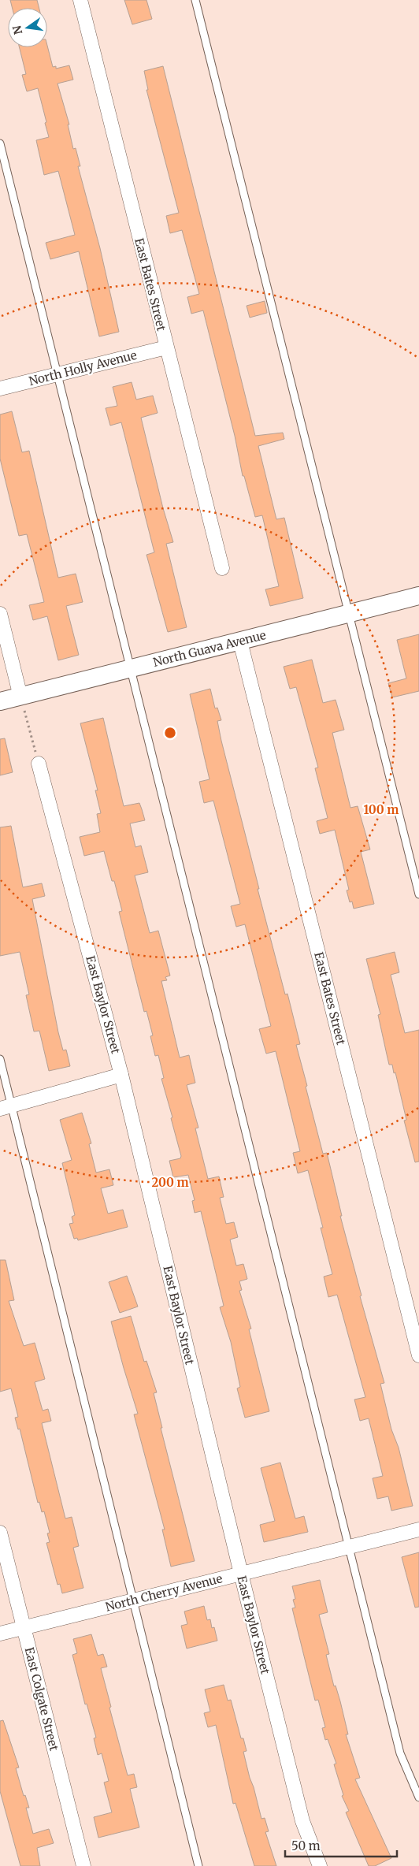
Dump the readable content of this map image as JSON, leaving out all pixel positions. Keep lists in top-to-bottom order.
{
  "streets": {
    "street": [
      "East Bates Street",
      "North Holly Avenue",
      "North Guava Avenue",
      "East Baylor Street",
      "North Cherry Avenue",
      "East Colgate Street"
    ]
  },
  "crossings": [
    ["East Bates Street", "North Holly Avenue"],
    ["East Bates Street", "North Guava Avenue"],
    ["East Baylor Street", "North Cherry Avenue"],
    ["North Cherry Avenue", "East Colgate Street"]
  ],
  "scale_bar": "50 m",
  "north": "left",
  "rings": ["100 m", "200 m"]
}
